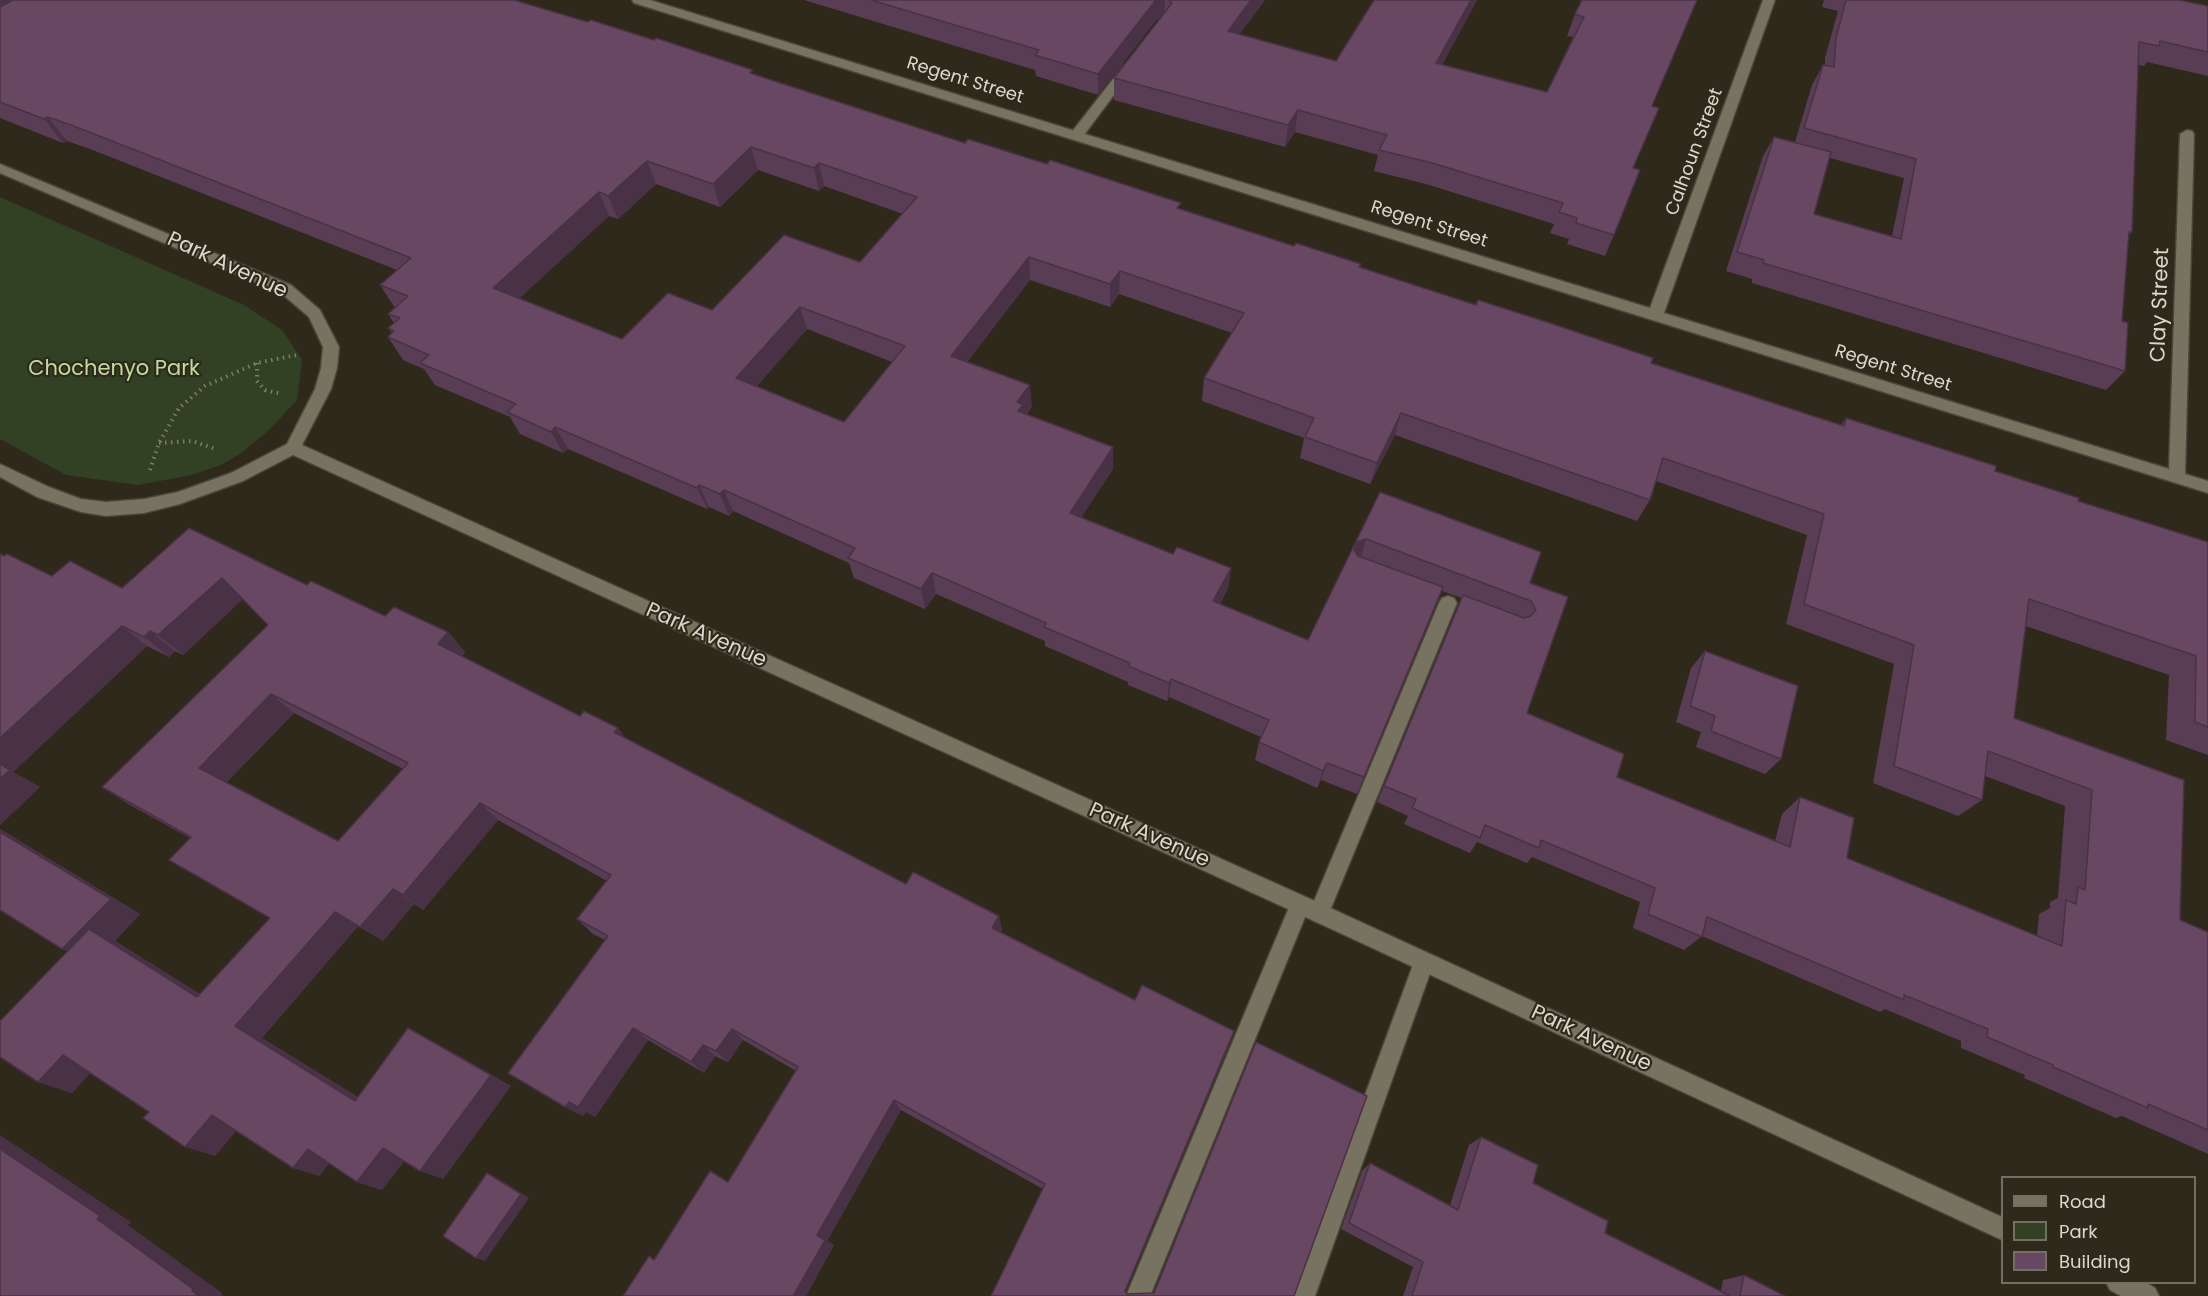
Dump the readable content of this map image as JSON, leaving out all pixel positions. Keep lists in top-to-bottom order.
{
  "streets": {
    "street": [
      "Regent Street",
      "Calhoun Street",
      "Park Avenue",
      "Clay Street"
    ]
  },
  "crossings": [
    ["Regent Street", "Calhoun Street"],
    ["Regent Street", "Clay Street"]
  ],
  "parks": ["Chochenyo Park"],
  "legend": ["Road", "Park", "Building"]
}
